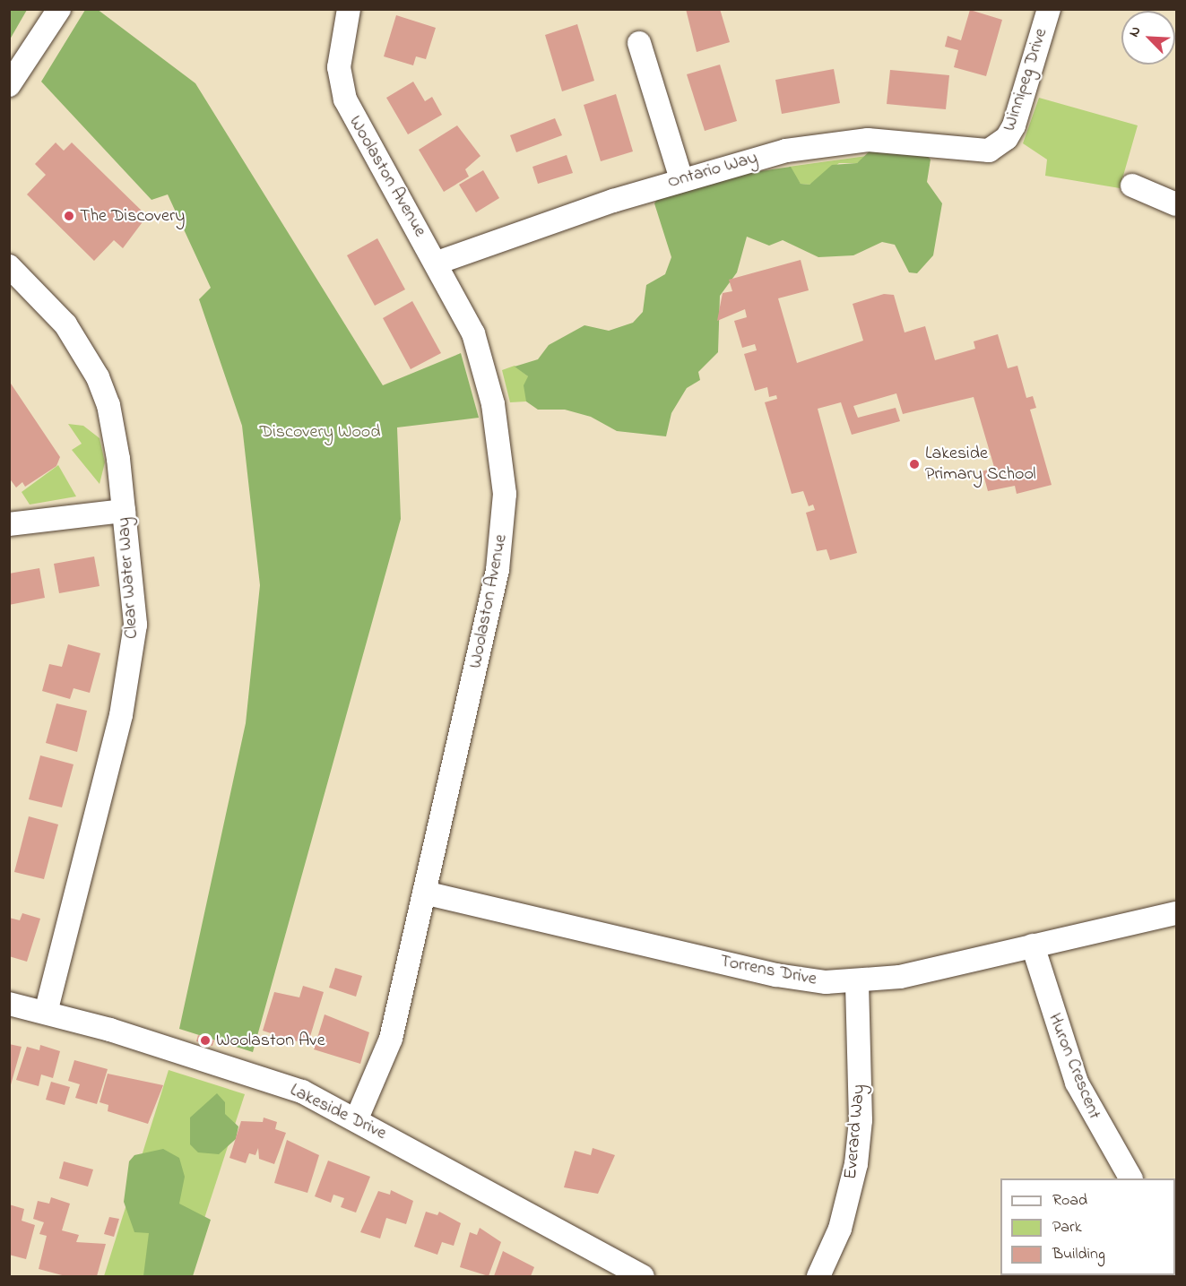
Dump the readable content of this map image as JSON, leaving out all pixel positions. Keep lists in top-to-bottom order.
{
  "streets": {
    "street": [
      "Winnipeg Drive",
      "Ontario Way",
      "Woolaston Avenue",
      "Clear Water Way",
      "Torrens Drive",
      "Huron Crescent",
      "Lakeside Drive",
      "Everard Way"
    ]
  },
  "crossings": [
    ["Winnipeg Drive", "Ontario Way"],
    ["Ontario Way", "Woolaston Avenue"],
    ["Woolaston Avenue", "Torrens Drive"],
    ["Woolaston Avenue", "Lakeside Drive"],
    ["Clear Water Way", "Lakeside Drive"],
    ["Torrens Drive", "Huron Crescent"],
    ["Torrens Drive", "Everard Way"]
  ],
  "parks": ["Discovery Wood"],
  "places": ["The Discovery", "Lakeside Primary School", "Woolaston Ave"],
  "legend": ["Road", "Park", "Building"],
  "north": "top left"
}
